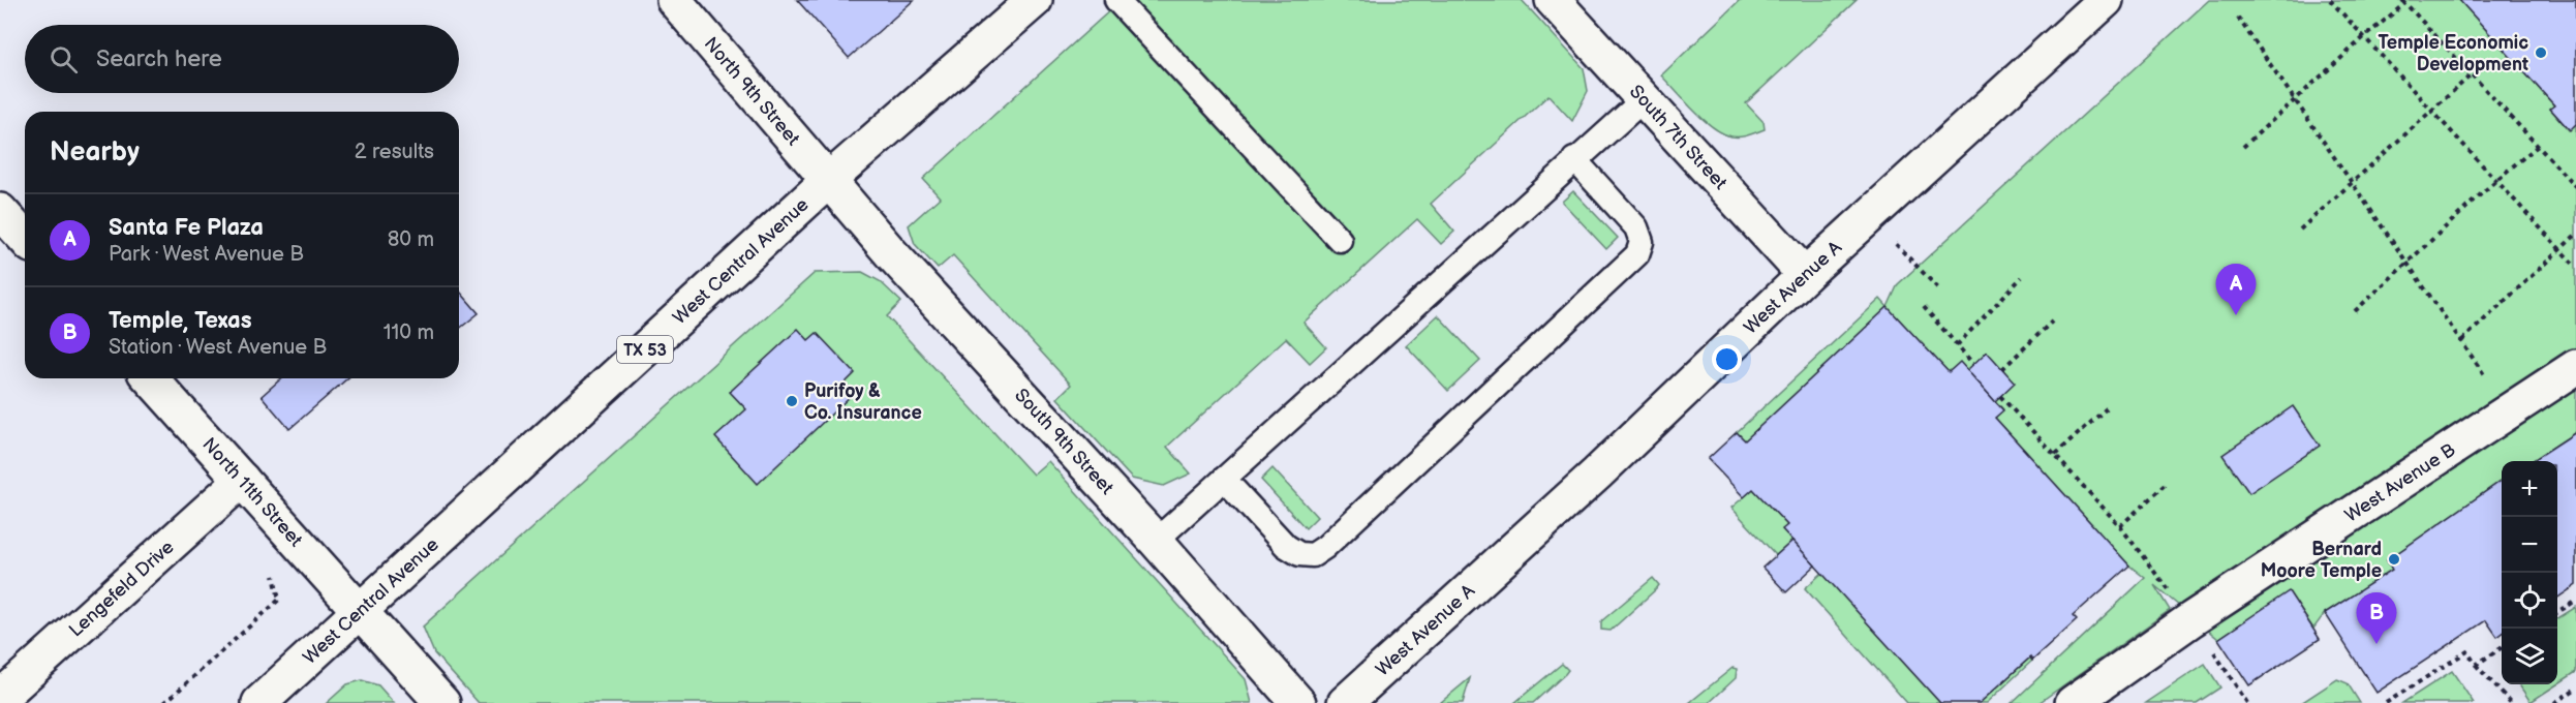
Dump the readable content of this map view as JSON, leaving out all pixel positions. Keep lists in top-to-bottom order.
{
  "streets": {
    "street": [
      "North 9th Street",
      "South 7th Street",
      "West Central Avenue",
      "West Avenue A",
      "TX 53",
      "South 9th Street",
      "West Avenue B",
      "North 11th Street",
      "Lengefeld Drive"
    ]
  },
  "crossings": [
    ["North 9th Street", "West Central Avenue"],
    ["North 9th Street", "South 9th Street"],
    ["South 7th Street", "West Avenue A"],
    ["West Central Avenue", "South 9th Street"],
    ["West Central Avenue", "North 11th Street"],
    ["North 11th Street", "Lengefeld Drive"]
  ],
  "places": ["Temple Economic Development", "Purifoy & Co. Insurance", "Bernard Moore Temple"],
  "page": {
    "search": "Search here",
    "heading": ["Nearby", "2 results"],
    "list": [
      {
        "mark": "A",
        "name": "Santa Fe Plaza",
        "note": "Park · West Avenue B",
        "value": "80 m"
      },
      {
        "mark": "B",
        "name": "Temple, Texas",
        "note": "Station · West Avenue B",
        "value": "110 m"
      }
    ],
    "pins": ["A", "B"],
    "map_buttons": ["+", "−"]
  }
}
